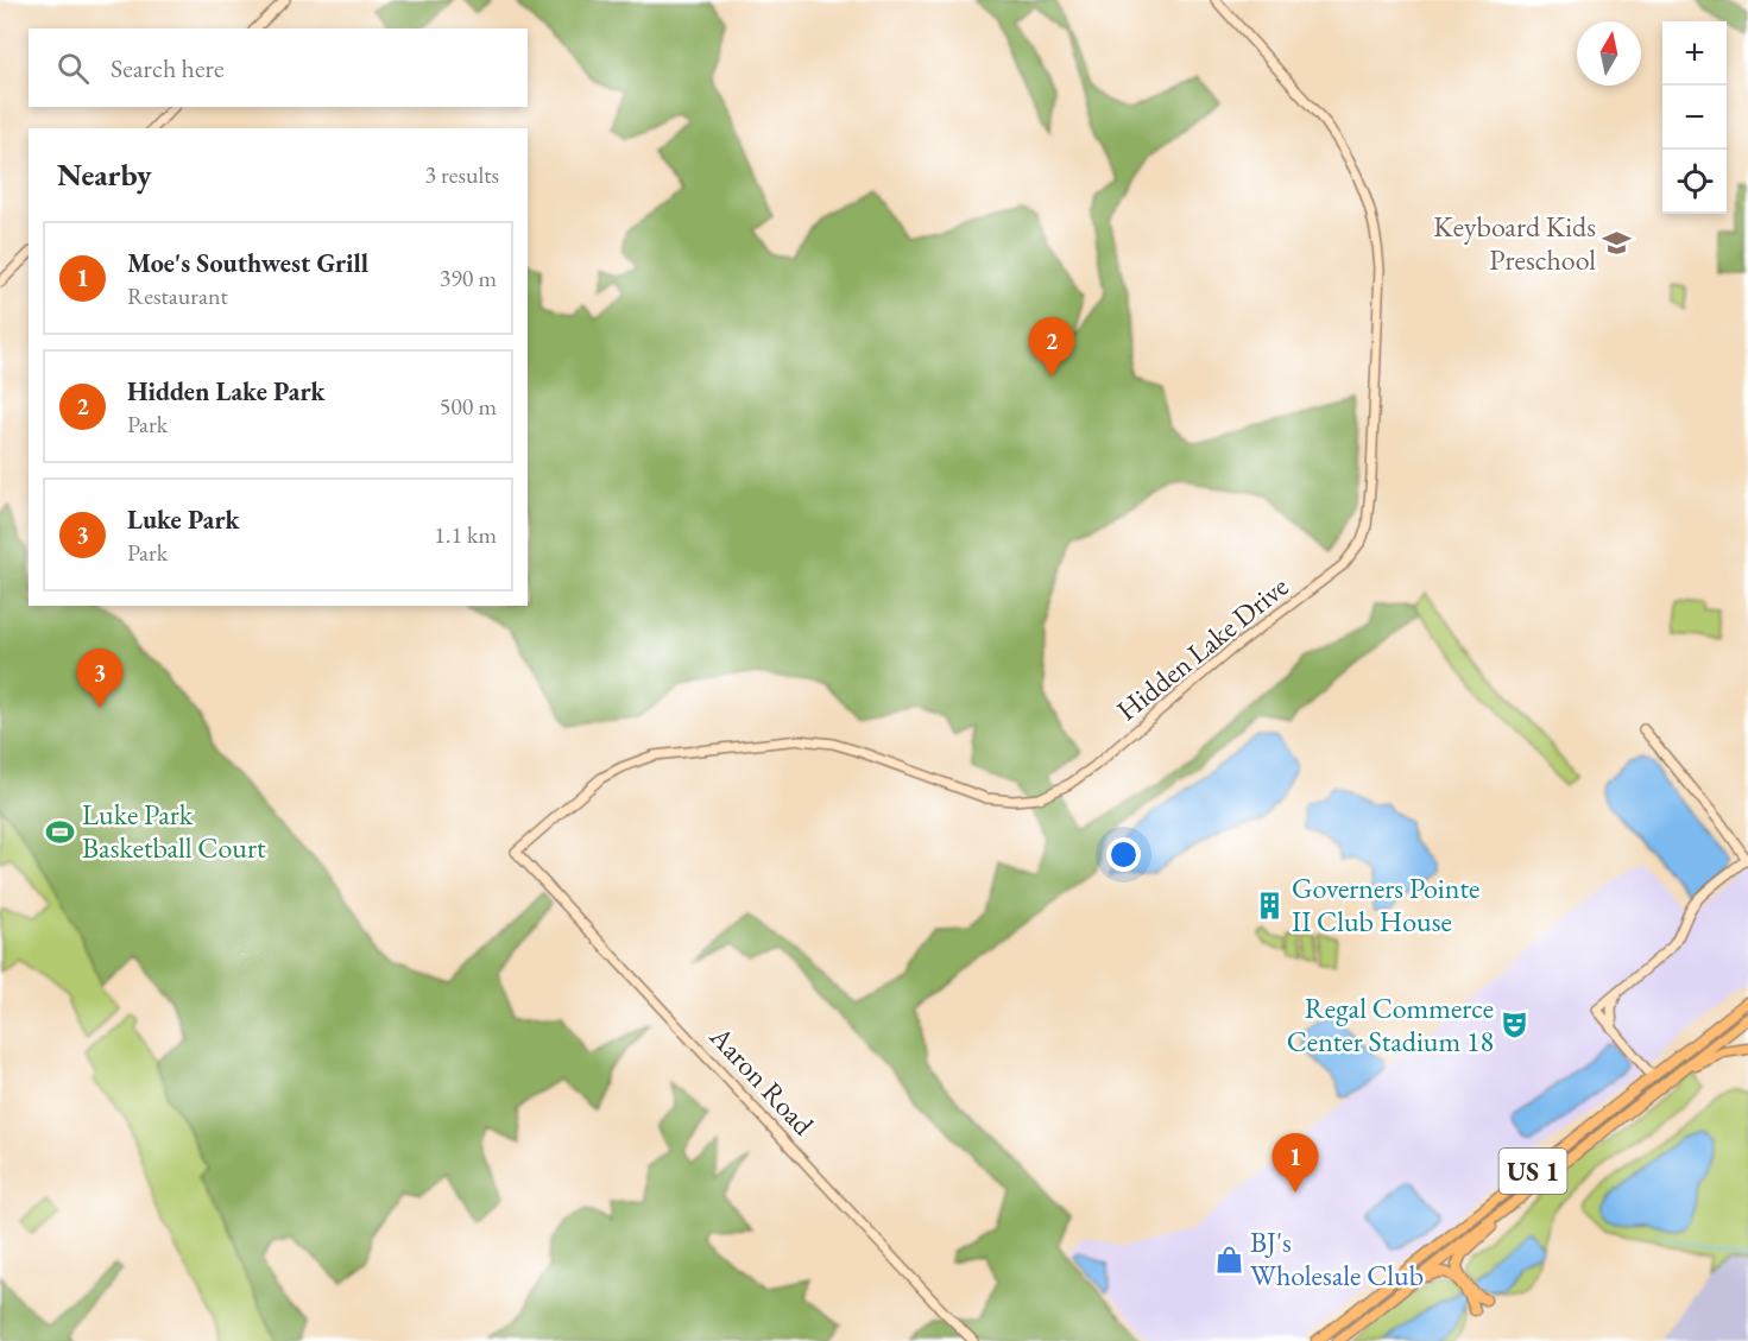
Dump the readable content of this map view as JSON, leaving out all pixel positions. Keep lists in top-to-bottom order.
{
  "streets": {
    "highway": ["US 1"],
    "street": ["Hidden Lake Drive", "Aaron Road"]
  },
  "crossings": [
    ["Hidden Lake Drive", "Aaron Road"]
  ],
  "places": {
    "school or university": ["Keyboard Kids Preschool"],
    "sports": ["Luke Park Basketball Court"],
    "building": ["Governers Pointe II Club House"],
    "theatre": ["Regal Commerce Center Stadium 18"],
    "shop": ["BJ's Wholesale Club"]
  },
  "north": "top",
  "page": {
    "map_buttons": ["+", "−"],
    "search": "Search here",
    "heading": ["Nearby", "3 results"],
    "list": [
      {
        "mark": "1",
        "name": "Moe's Southwest Grill",
        "note": "Restaurant",
        "value": "390 m"
      },
      {
        "mark": "2",
        "name": "Hidden Lake Park",
        "note": "Park",
        "value": "500 m"
      },
      {
        "mark": "3",
        "name": "Luke Park",
        "note": "Park",
        "value": "1.1 km"
      }
    ],
    "pins": ["2", "3", "1"]
  }
}
